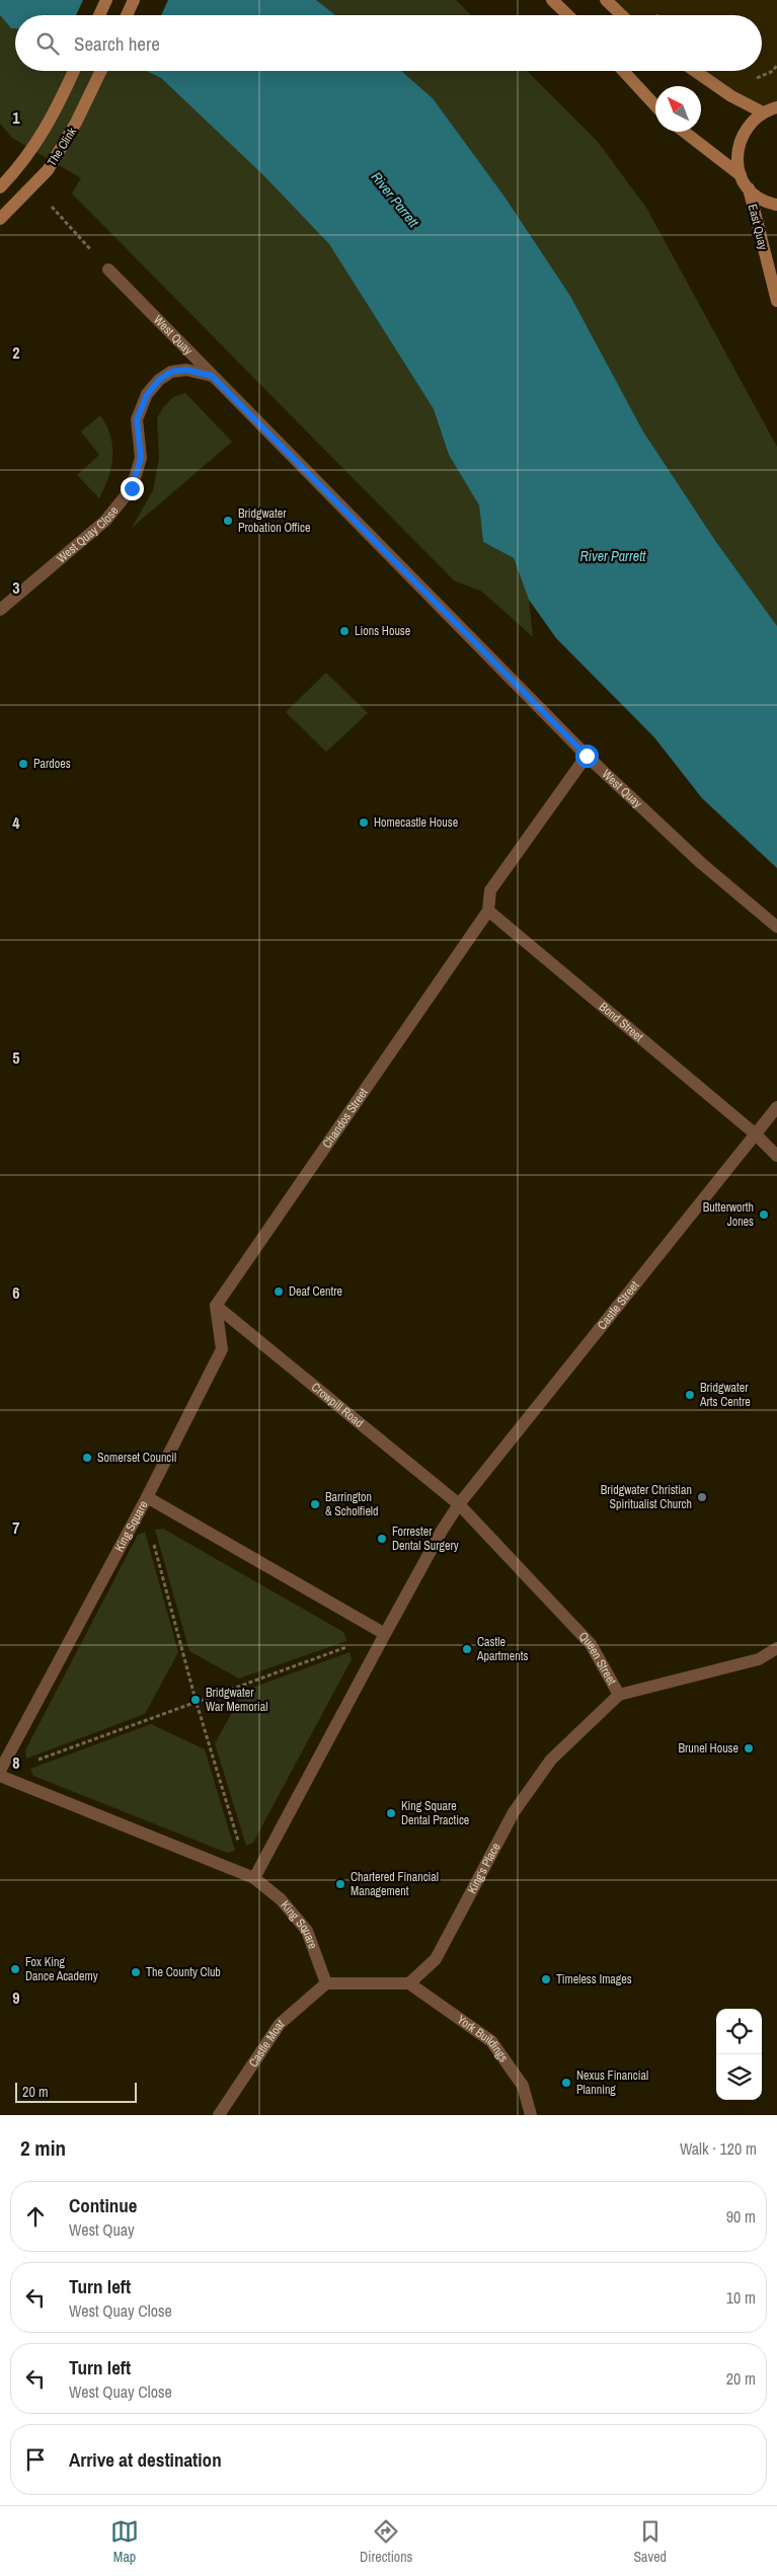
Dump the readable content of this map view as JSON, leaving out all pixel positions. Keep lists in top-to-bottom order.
{
  "streets": {
    "street": [
      "The Clink",
      "East Quay",
      "West Quay",
      "West Quay Close",
      "Bond Street",
      "Chandos Street",
      "Castle Street",
      "Crowpill Road",
      "King Square",
      "Queen Street",
      "King's Place",
      "York Buildings",
      "Castle Moat"
    ]
  },
  "crossings": [
    ["West Quay", "West Quay Close"],
    ["West Quay", "Chandos Street"],
    ["Bond Street", "Chandos Street"],
    ["Bond Street", "Castle Street"],
    ["Chandos Street", "Crowpill Road"],
    ["Castle Street", "Crowpill Road"],
    ["Castle Street", "Queen Street"],
    ["Crowpill Road", "Queen Street"],
    ["King Square", "Castle Moat"],
    ["Queen Street", "King's Place"],
    ["King's Place", "York Buildings"]
  ],
  "water": ["River Parrett"],
  "places": [
    "Bridgwater Probation Office",
    "Lions House",
    "Pardoes",
    "Homecastle House",
    "Butterworth Jones",
    "Deaf Centre",
    "Bridgwater Arts Centre",
    "Somerset Council",
    "Bridgwater Christian Spiritualist Church",
    "Barrington & Scholfield",
    "Forrester Dental Surgery",
    "Castle Apartments",
    "Bridgwater War Memorial",
    "Brunel House",
    "King Square Dental Practice",
    "Chartered Financial Management",
    "Fox King Dance Academy",
    "The County Club",
    "Timeless Images",
    "Nexus Financial Planning"
  ],
  "scale_bar": "20 m",
  "north": "top left",
  "page": {
    "search": "Search here",
    "scale": "20 m",
    "heading": ["2 min", "Walk · 120 m"],
    "list": [
      ["Continue", "West Quay", "90 m"],
      ["Turn left", "West Quay Close", "10 m"],
      ["Turn left", "West Quay Close", "20 m"],
      "Arrive at destination"
    ],
    "nav": ["Map", "Directions", "Saved"]
  },
  "grid": {
    "rows": [
      "1",
      "2",
      "3",
      "4",
      "5",
      "6",
      "7",
      "8",
      "9"
    ]
  }
}
